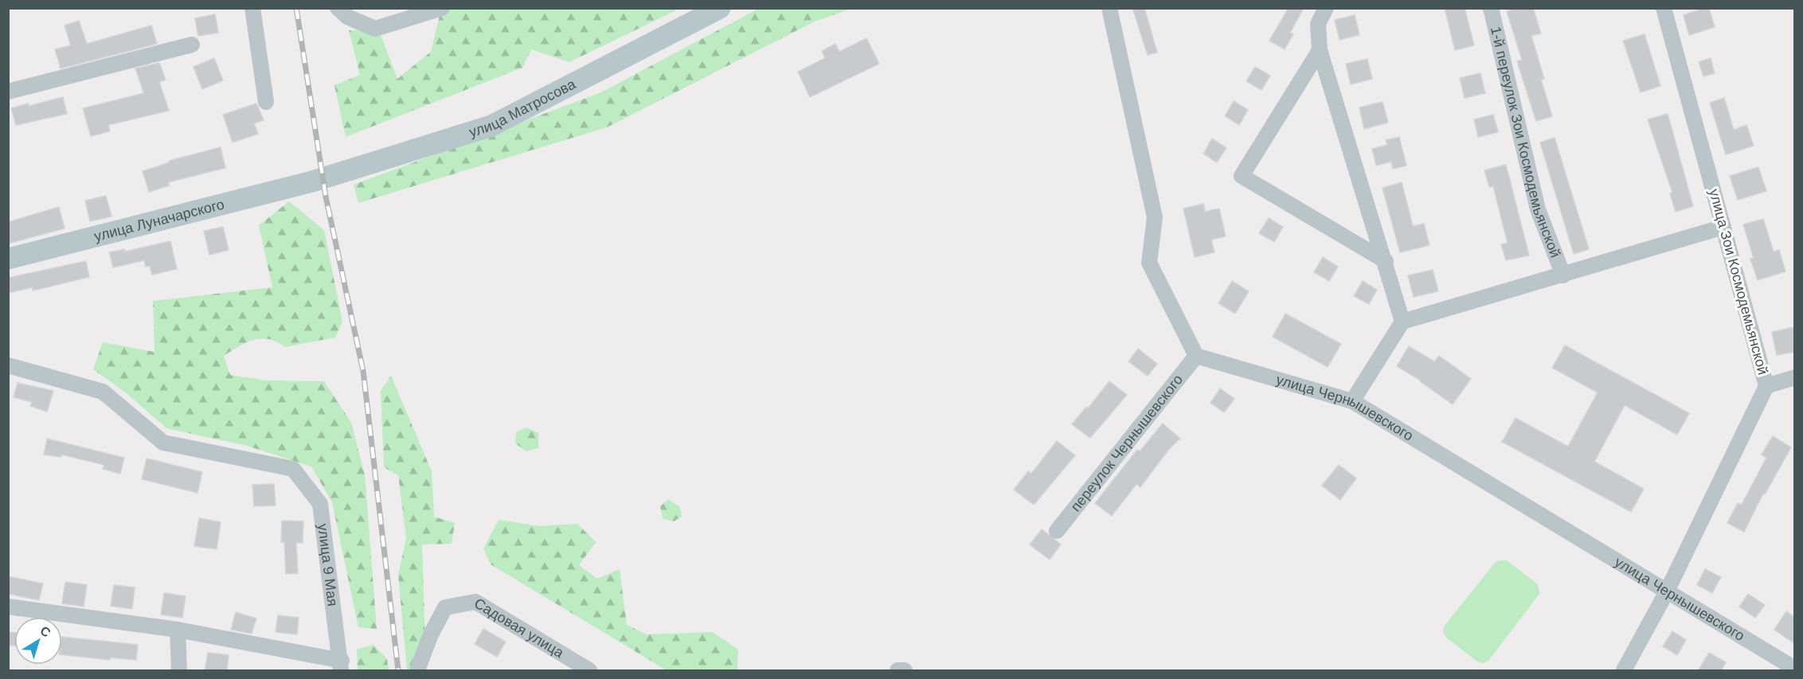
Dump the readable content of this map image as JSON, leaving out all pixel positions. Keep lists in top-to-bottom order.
{
  "streets": {
    "main road": ["улица Матросова", "улица Луначарского"],
    "street": [
      "1-й переулок Зои Космодемьянской",
      "улица Зои Космодемьянской",
      "улица Чернышевского",
      "переулок Чернышевского",
      "улица 9 Мая",
      "Садовая улица"
    ]
  },
  "crossings": [
    ["улица Матросова", "улица Луначарского"],
    ["улица Зои Космодемьянской", "улица Чернышевского"],
    ["улица Чернышевского", "переулок Чернышевского"]
  ],
  "north": "top right"
}
